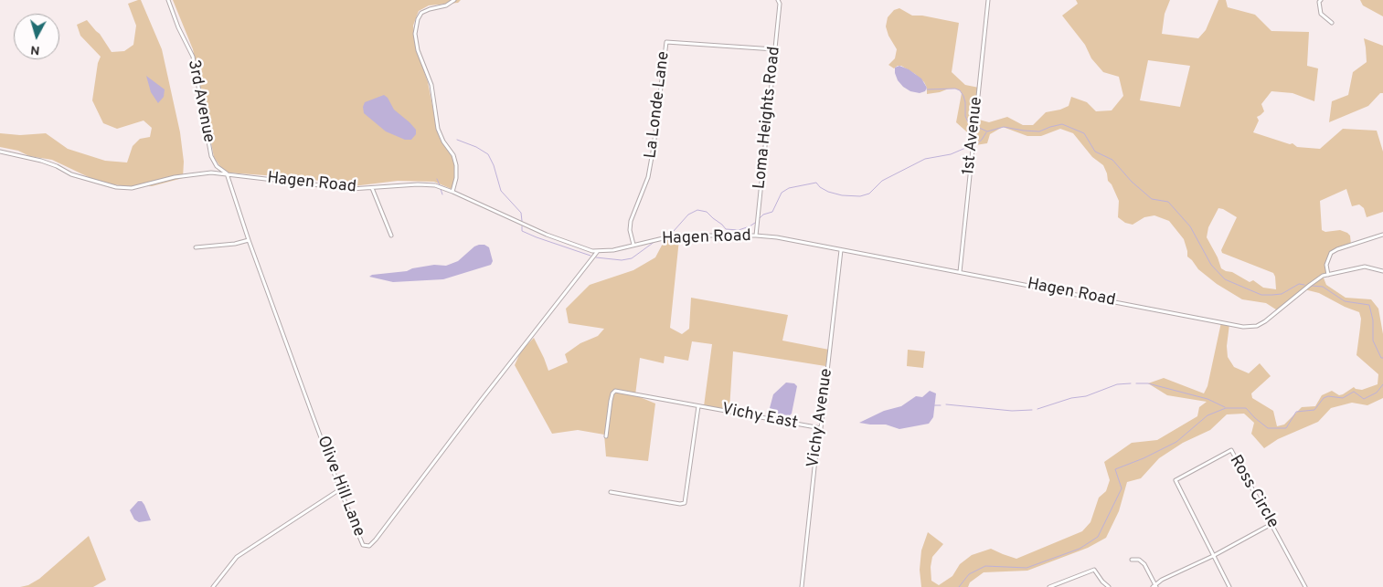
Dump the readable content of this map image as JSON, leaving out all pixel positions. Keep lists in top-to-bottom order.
{
  "streets": {
    "street": [
      "3rd Avenue",
      "La Londe Lane",
      "Loma Heights Road",
      "1st Avenue",
      "Hagen Road",
      "Vichy East",
      "Vichy Avenue",
      "Olive Hill Lane",
      "Ross Circle"
    ]
  },
  "crossings": [
    ["3rd Avenue", "Hagen Road"],
    ["3rd Avenue", "Olive Hill Lane"],
    ["La Londe Lane", "Loma Heights Road"],
    ["La Londe Lane", "Hagen Road"],
    ["Loma Heights Road", "Hagen Road"],
    ["1st Avenue", "Hagen Road"],
    ["Hagen Road", "Vichy Avenue"],
    ["Hagen Road", "Olive Hill Lane"],
    ["Vichy East", "Vichy Avenue"]
  ],
  "north": "bottom"
}
